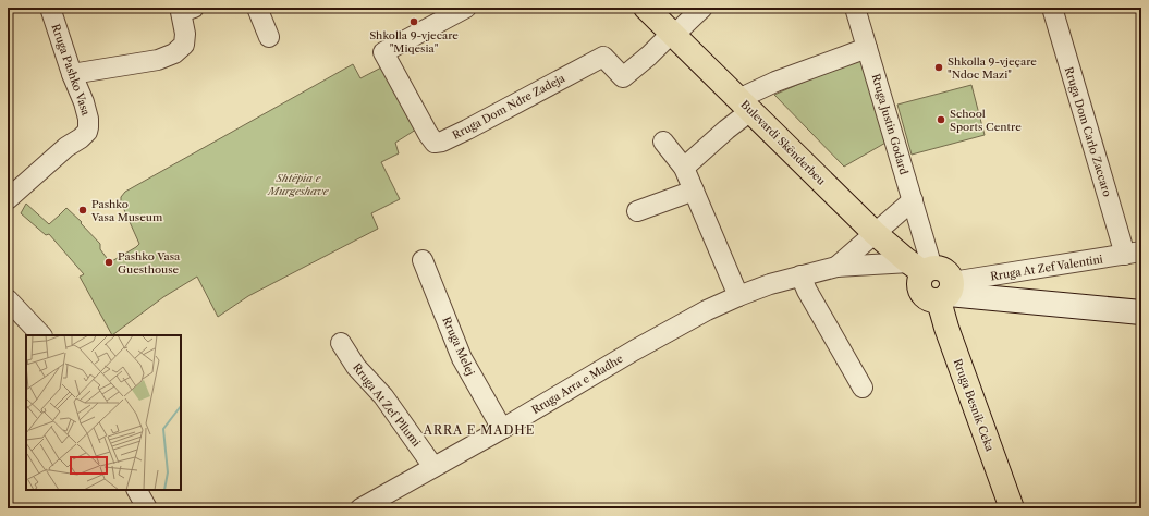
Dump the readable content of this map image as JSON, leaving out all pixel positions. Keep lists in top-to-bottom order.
{
  "streets": {
    "main road": ["Bulevardi Skënderbeu", "Rruga Besnik Ceka"],
    "street": [
      "Rruga Pashko Vasa",
      "Rruga Dom Ndre Zadeja",
      "Rruga Justin Godard",
      "Rruga Dom Carlo Zaccaro",
      "Rruga At Zef Valentini",
      "Rruga Melej",
      "Rruga Arra e Madhe",
      "Rruga At Zef Pllumi"
    ]
  },
  "crossings": [
    ["Rruga Dom Ndre Zadeja", "Bulevardi Skënderbeu"],
    ["Rruga Justin Godard", "Bulevardi Skënderbeu"],
    ["Rruga Justin Godard", "Rruga Arra e Madhe"],
    ["Rruga Dom Carlo Zaccaro", "Rruga At Zef Valentini"],
    ["Bulevardi Skënderbeu", "Rruga At Zef Valentini"],
    ["Bulevardi Skënderbeu", "Rruga Arra e Madhe"],
    ["Bulevardi Skënderbeu", "Rruga Besnik Ceka"],
    ["Rruga At Zef Valentini", "Rruga Besnik Ceka"],
    ["Rruga Melej", "Rruga Arra e Madhe"],
    ["Rruga Arra e Madhe", "Rruga At Zef Pllumi"]
  ],
  "districts": ["ARRA E MADHE"],
  "parks": ["Shtëpia e Murgeshave"],
  "places": [
    "Shkolla 9-vjecare \"Miqesia\"",
    "Shkolla 9-vjeçare \"Ndoc Mazi\"",
    "School Sports Centre",
    "Pashko Vasa Museum",
    "Pashko Vasa Guesthouse"
  ]
}
